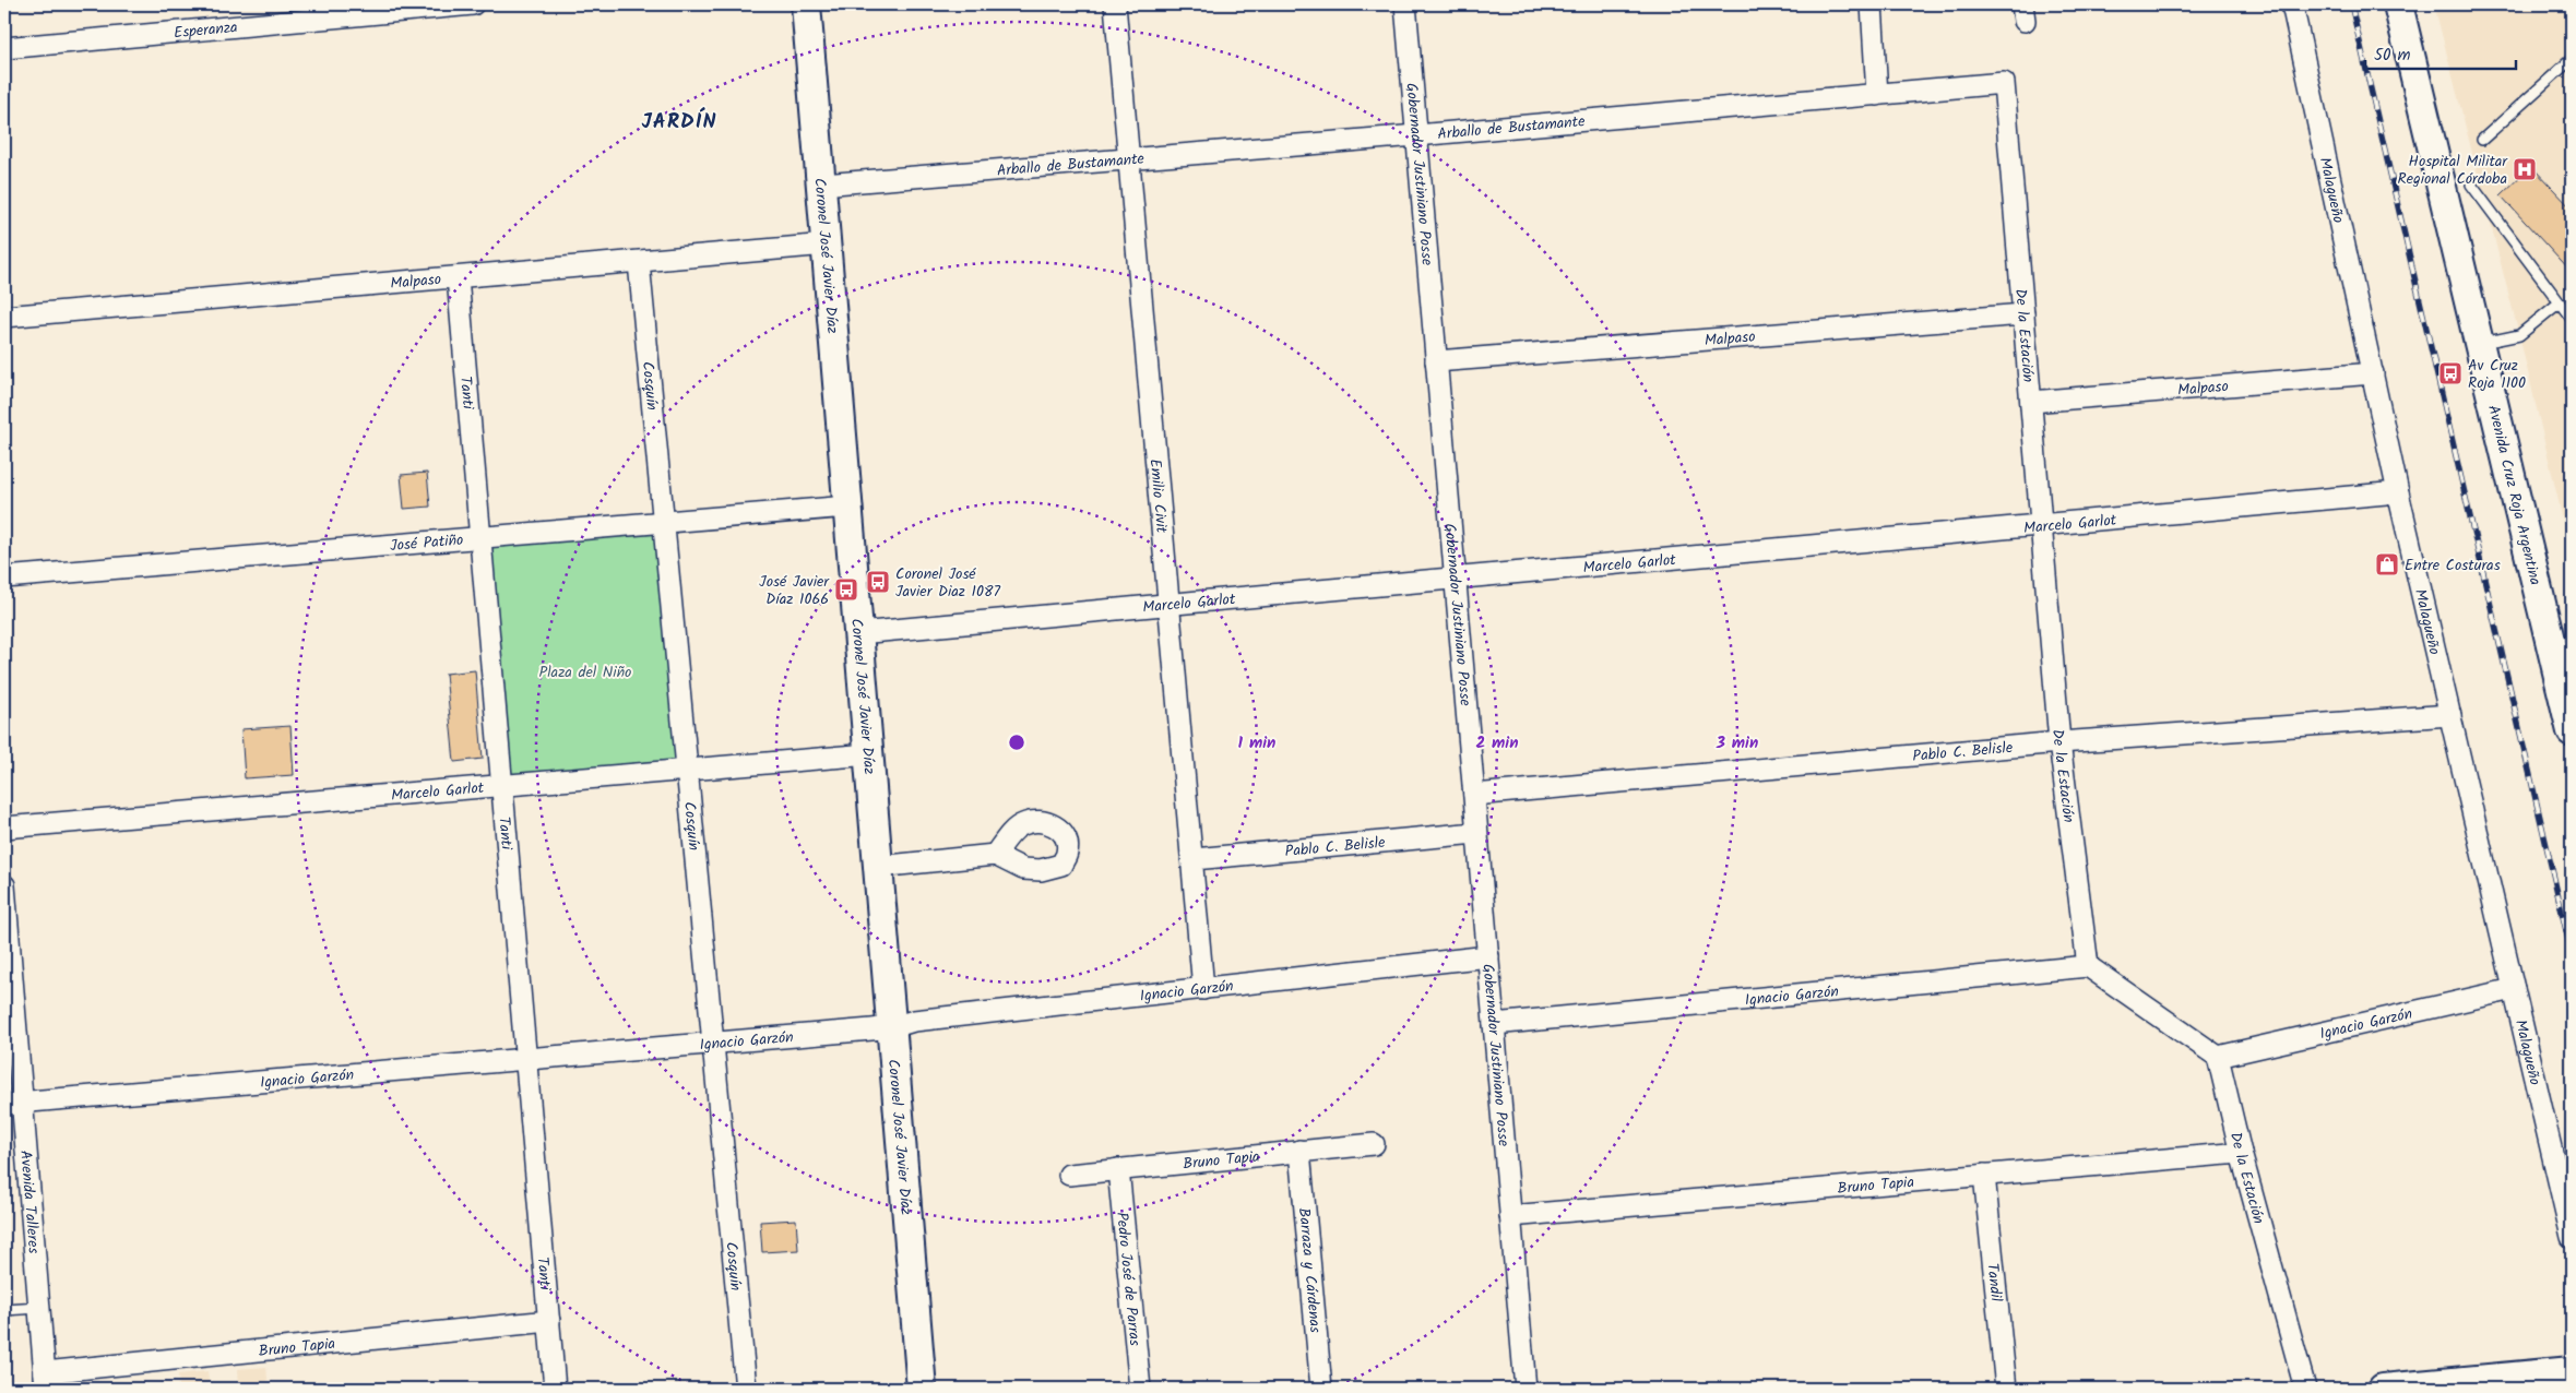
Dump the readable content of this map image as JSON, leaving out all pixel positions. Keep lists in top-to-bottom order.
{
  "streets": {
    "main road": ["Coronel José Javier Díaz", "Avenida Cruz Roja Argentina"],
    "street": [
      "Esperanza",
      "Arballo de Bustamante",
      "Gobernador Justiniano Posse",
      "Malagueño",
      "Malpaso",
      "De la Estación",
      "Cosquín",
      "Tanti",
      "Emilio Civit",
      "Marcelo Garlot",
      "José Patiño",
      "Pablo C. Belisle",
      "Ignacio Garzón",
      "Bruno Tapia",
      "Avenida Talleres",
      "Barraza y Cárdenas",
      "Pedro José de Parras",
      "Tandil"
    ]
  },
  "crossings": [
    ["Arballo de Bustamante", "Gobernador Justiniano Posse"],
    ["Arballo de Bustamante", "Coronel José Javier Díaz"],
    ["Arballo de Bustamante", "De la Estación"],
    ["Arballo de Bustamante", "Emilio Civit"],
    ["Gobernador Justiniano Posse", "Malpaso"],
    ["Gobernador Justiniano Posse", "Marcelo Garlot"],
    ["Gobernador Justiniano Posse", "Pablo C. Belisle"],
    ["Gobernador Justiniano Posse", "Ignacio Garzón"],
    ["Gobernador Justiniano Posse", "Bruno Tapia"],
    ["Malagueño", "Malpaso"],
    ["Malagueño", "Marcelo Garlot"],
    ["Malagueño", "Pablo C. Belisle"],
    ["Malagueño", "Ignacio Garzón"],
    ["Coronel José Javier Díaz", "Malpaso"],
    ["Coronel José Javier Díaz", "Marcelo Garlot"],
    ["Coronel José Javier Díaz", "José Patiño"],
    ["Coronel José Javier Díaz", "Ignacio Garzón"],
    ["Malpaso", "De la Estación"],
    ["Malpaso", "Cosquín"],
    ["Malpaso", "Tanti"],
    ["De la Estación", "Marcelo Garlot"],
    ["De la Estación", "Pablo C. Belisle"],
    ["De la Estación", "Ignacio Garzón"],
    ["De la Estación", "Bruno Tapia"],
    ["Cosquín", "Marcelo Garlot"],
    ["Cosquín", "José Patiño"],
    ["Cosquín", "Ignacio Garzón"],
    ["Tanti", "Marcelo Garlot"],
    ["Tanti", "José Patiño"],
    ["Tanti", "Ignacio Garzón"],
    ["Tanti", "Bruno Tapia"],
    ["Emilio Civit", "Marcelo Garlot"],
    ["Emilio Civit", "Pablo C. Belisle"],
    ["Emilio Civit", "Ignacio Garzón"],
    ["Ignacio Garzón", "Avenida Talleres"],
    ["Bruno Tapia", "Avenida Talleres"],
    ["Bruno Tapia", "Barraza y Cárdenas"],
    ["Bruno Tapia", "Pedro José de Parras"],
    ["Bruno Tapia", "Tandil"]
  ],
  "districts": ["JARDÍN"],
  "parks": ["Plaza del Niño"],
  "places": {
    "hospital": ["Hospital Militar Regional Córdoba"],
    "bus stop": ["Av Cruz Roja 1100", "Coronel José Javier Diaz 1087", "José Javier Díaz 1066"],
    "shop": ["Entre Costuras"]
  },
  "scale_bar": "50 m",
  "rings": ["1 min", "2 min", "3 min"]
}
